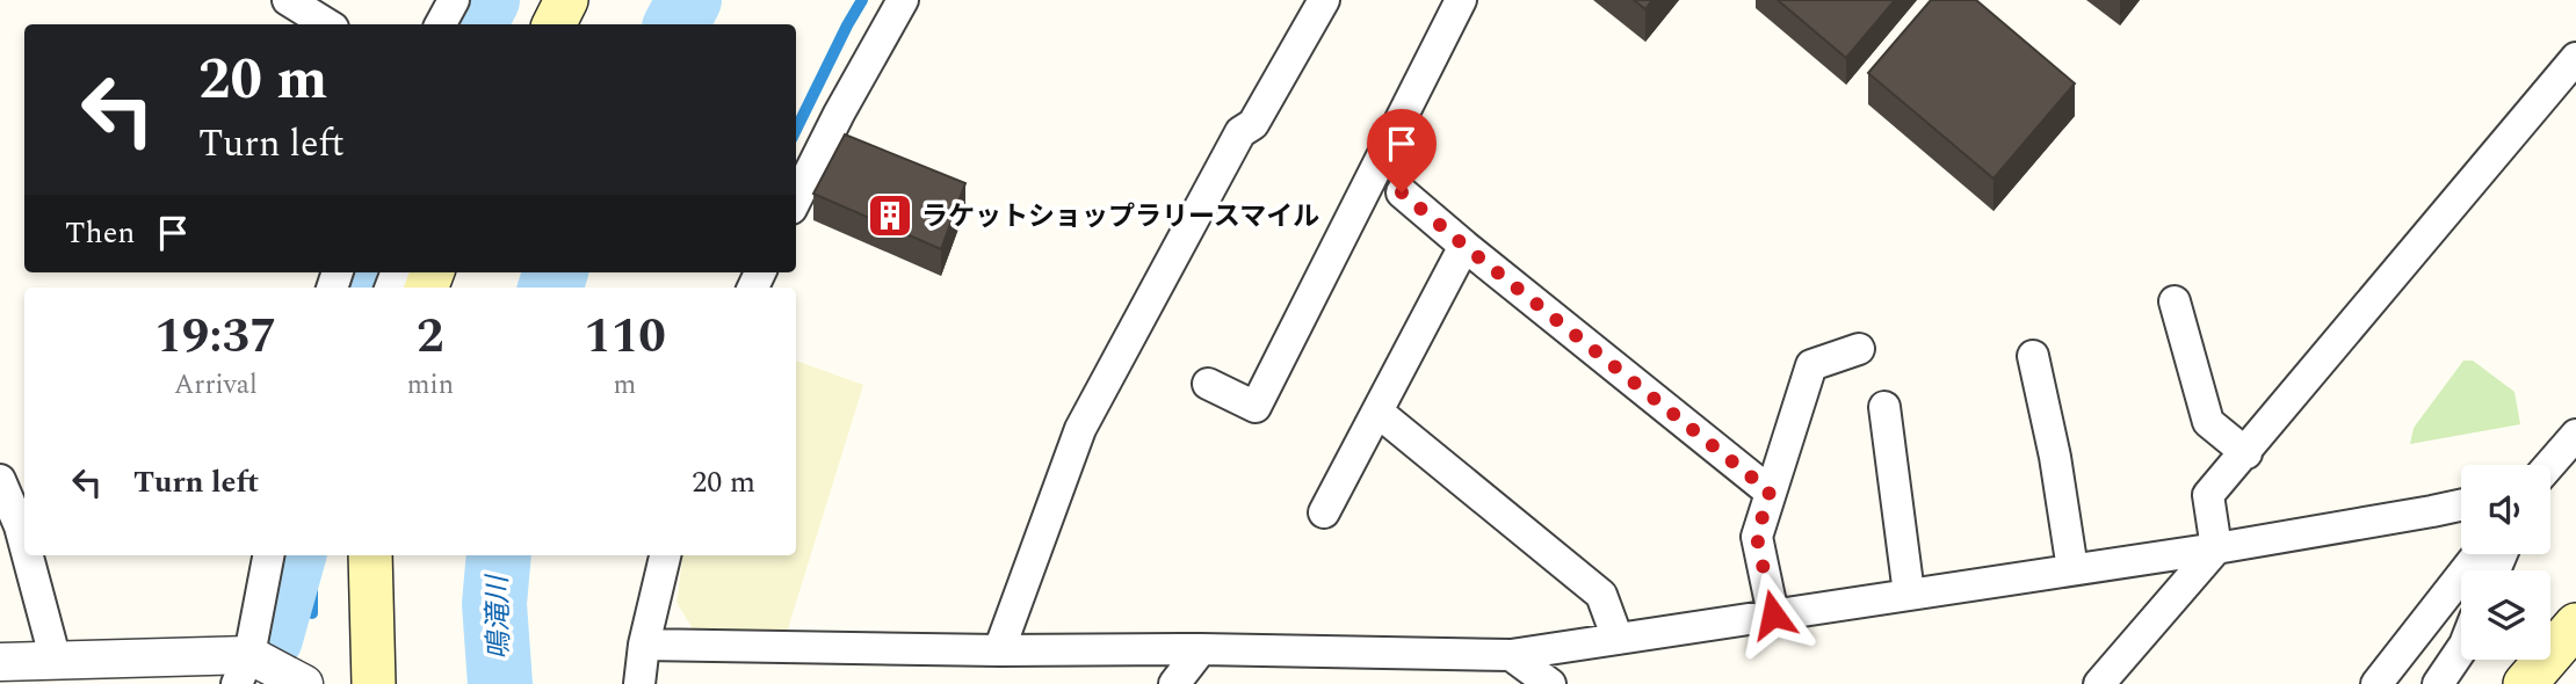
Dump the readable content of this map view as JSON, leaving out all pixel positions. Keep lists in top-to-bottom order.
{
  "water": ["鳴滝川"],
  "places": {
    "building": ["ラケットショップラリースマイル"]
  },
  "page": {
    "turn": ["20 m", "Turn left"],
    "then": "Then",
    "eta": [
      "19:37",
      "Arrival",
      "2",
      "min",
      "110",
      "m"
    ],
    "list": [
      {
        "name": "Turn left",
        "value": "20 m"
      }
    ]
  }
}
